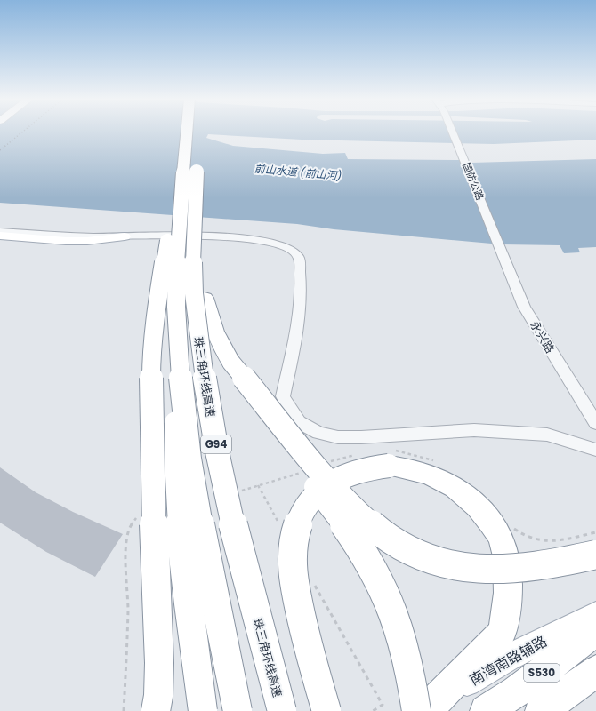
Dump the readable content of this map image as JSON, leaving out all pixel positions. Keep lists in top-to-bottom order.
{
  "streets": {
    "highway": ["珠三角环线高速", "G94", "S530"],
    "main road": ["南湾南路辅路"],
    "street": ["国防公路", "永兴路"]
  },
  "crossings": [
    ["国防公路", "永兴路"],
    ["南湾南路辅路", "S530"]
  ],
  "water": ["前山水道 (前山河)"]
}
